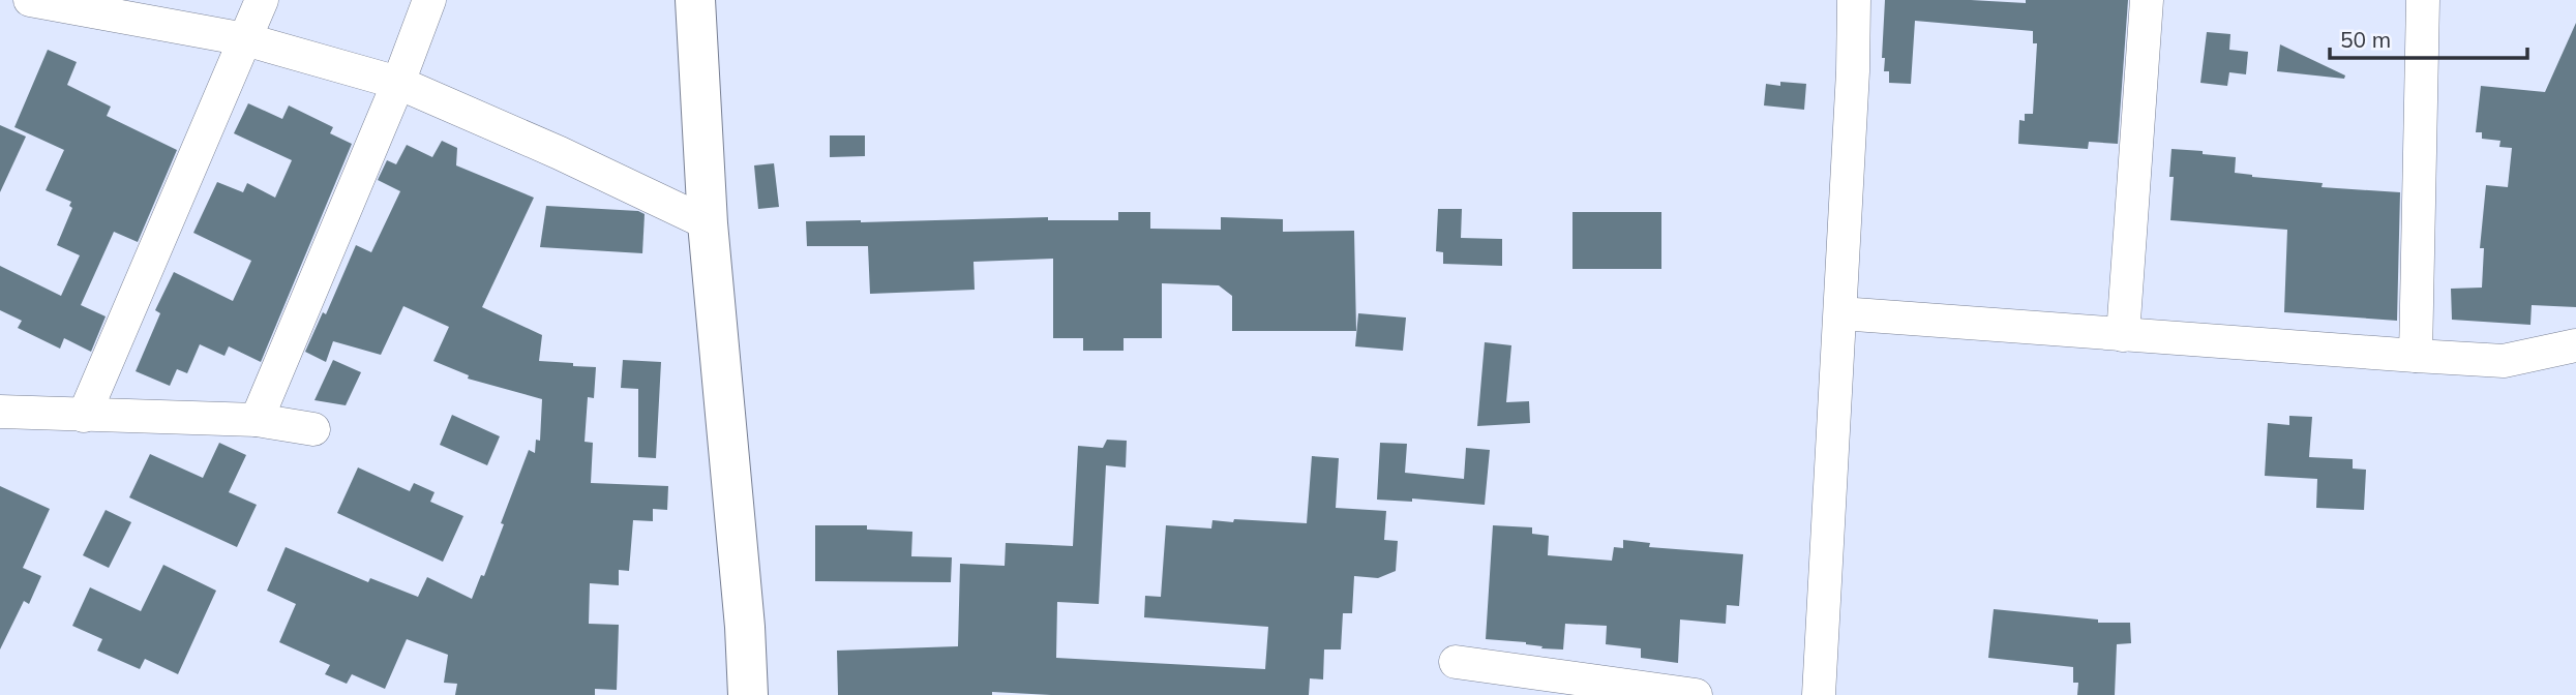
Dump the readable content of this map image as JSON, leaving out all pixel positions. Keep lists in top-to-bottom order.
{
  "scale_bar": "50 m"
}
